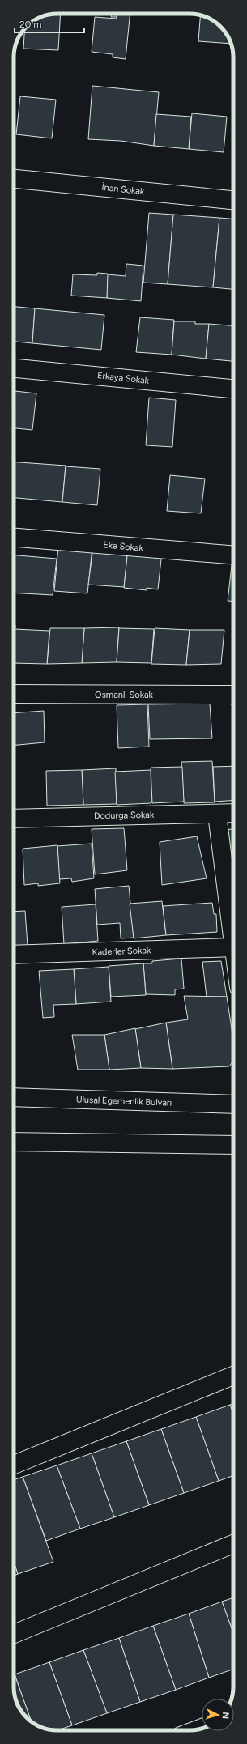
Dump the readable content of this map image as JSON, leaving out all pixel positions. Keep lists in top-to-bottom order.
{
  "streets": {
    "street": [
      "İnan Sokak",
      "Erkaya Sokak",
      "Eke Sokak",
      "Osmanlı Sokak",
      "Dodurga Sokak",
      "Kaderler Sokak",
      "Ulusal Egemenlik Bulvarı"
    ]
  },
  "scale_bar": "20 m",
  "north": "right"
}
